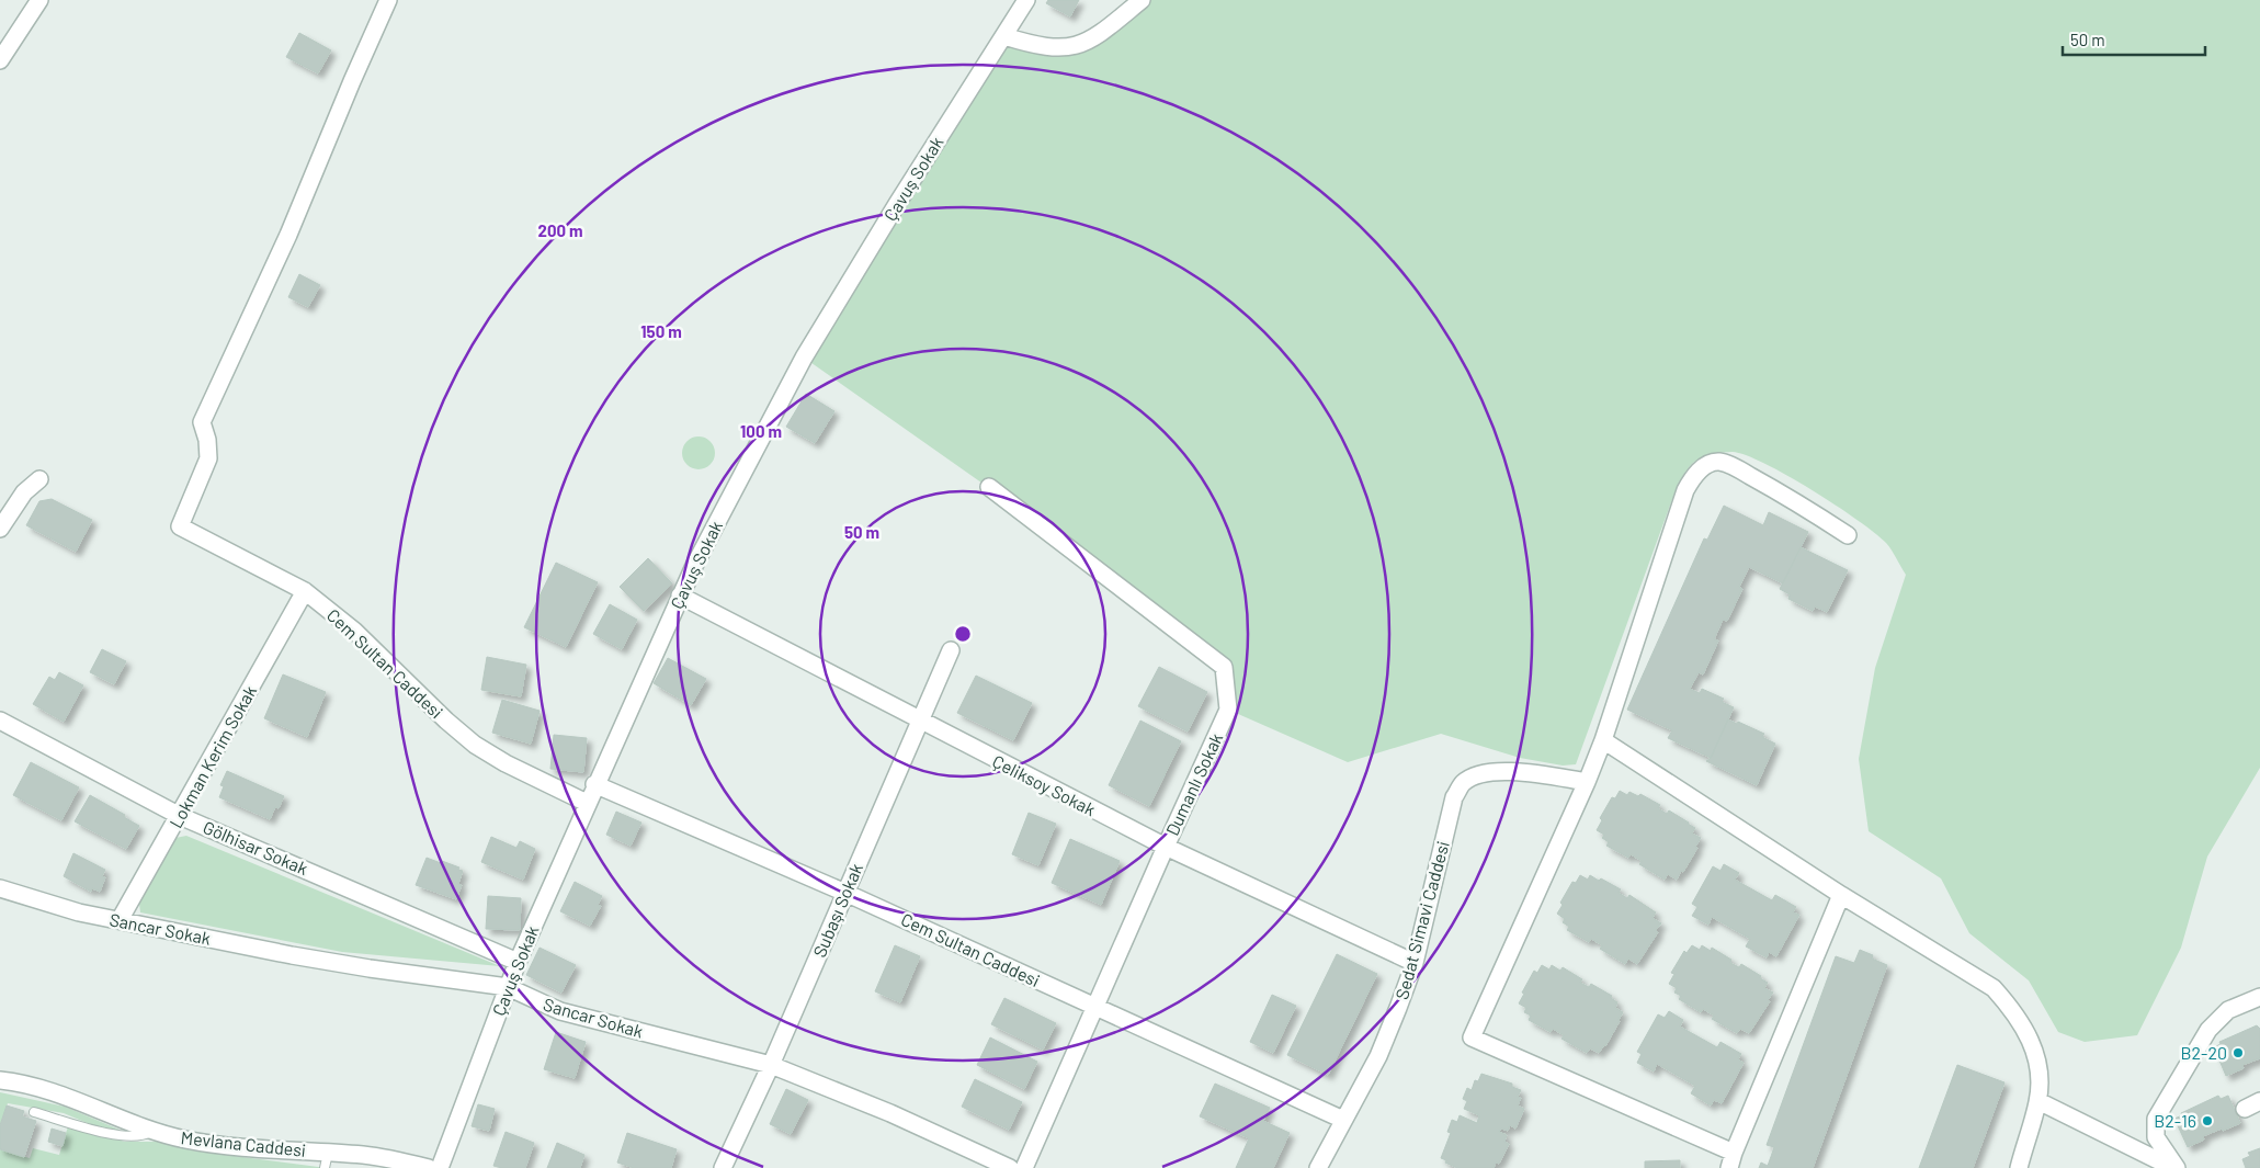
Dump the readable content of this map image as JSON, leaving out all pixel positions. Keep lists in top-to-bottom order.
{
  "streets": {
    "street": [
      "Çavuş Sokak",
      "Cem Sultan Caddesi",
      "Lokman Kerim Sokak",
      "Dumanlı Sokak",
      "Çeliksoy Sokak",
      "Gölhisar Sokak",
      "Subaşı Sokak",
      "Sedat Simavi Caddesi",
      "Sancar Sokak",
      "Mevlana Caddesi"
    ]
  },
  "crossings": [
    ["Çavuş Sokak", "Cem Sultan Caddesi"],
    ["Çavuş Sokak", "Çeliksoy Sokak"],
    ["Çavuş Sokak", "Gölhisar Sokak"],
    ["Çavuş Sokak", "Sancar Sokak"],
    ["Cem Sultan Caddesi", "Lokman Kerim Sokak"],
    ["Cem Sultan Caddesi", "Dumanlı Sokak"],
    ["Cem Sultan Caddesi", "Subaşı Sokak"],
    ["Cem Sultan Caddesi", "Sedat Simavi Caddesi"],
    ["Lokman Kerim Sokak", "Gölhisar Sokak"],
    ["Lokman Kerim Sokak", "Sancar Sokak"],
    ["Dumanlı Sokak", "Çeliksoy Sokak"],
    ["Çeliksoy Sokak", "Subaşı Sokak"],
    ["Çeliksoy Sokak", "Sedat Simavi Caddesi"],
    ["Subaşı Sokak", "Sancar Sokak"]
  ],
  "places": ["B2-20", "B2-16"],
  "scale_bar": "50 m",
  "rings": [
    "200 m",
    "150 m",
    "100 m",
    "50 m"
  ]
}
